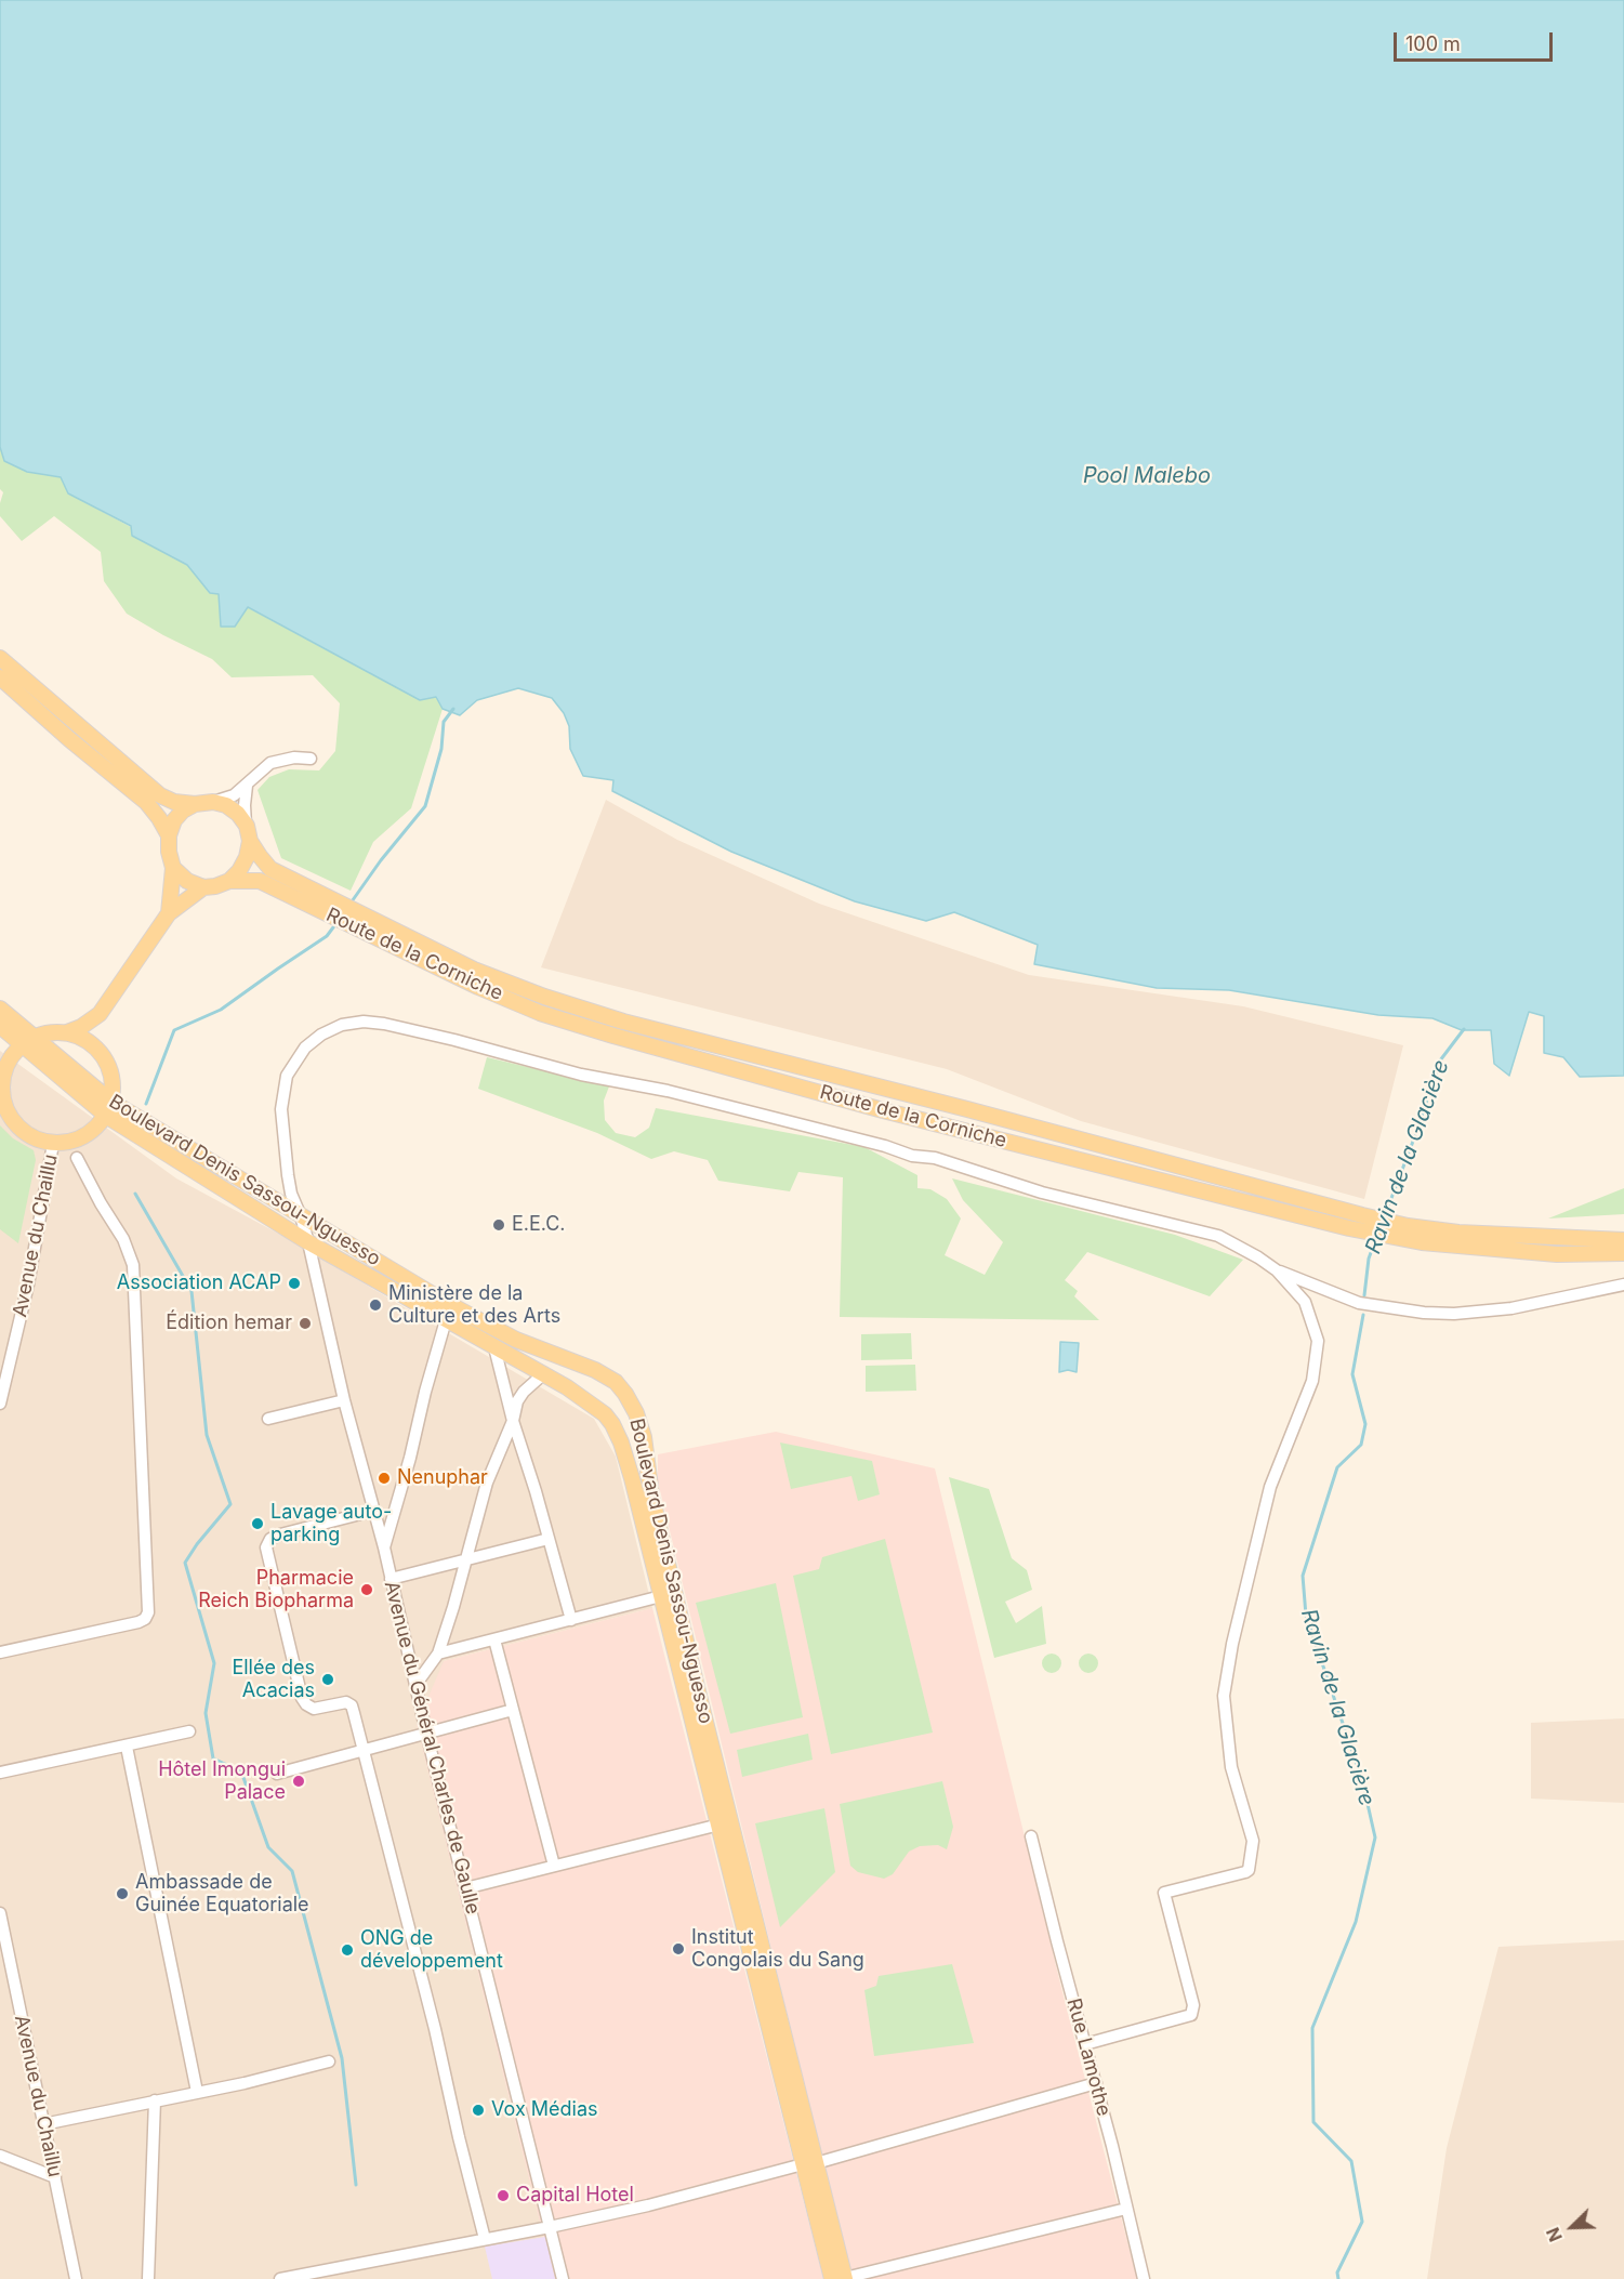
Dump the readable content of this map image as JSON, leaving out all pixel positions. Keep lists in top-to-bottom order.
{
  "streets": {
    "main road": ["Route de la Corniche", "Boulevard Denis Sassou-Nguesso"],
    "street": ["Avenue du Chaillu", "Avenue du Général Charles de Gaulle", "Rue Lamothe"]
  },
  "crossings": [
    ["Boulevard Denis Sassou-Nguesso", "Avenue du Général Charles de Gaulle"]
  ],
  "water": ["Pool Malebo", "Ravin de la Glacière"],
  "places": [
    "E.E.C.",
    "Association ACAP",
    "Ministère de la Culture et des Arts",
    "Édition hemar",
    "Nenuphar",
    "Lavage auto- parking",
    "Pharmacie Reich Biopharma",
    "Ellée des Acacias",
    "Hôtel Imongui Palace",
    "Ambassade de Guinée Equatoriale",
    "Institut Congolais du Sang",
    "ONG de développement",
    "Vox Médias",
    "Capital Hotel"
  ],
  "scale_bar": "100 m",
  "north": "bottom left"
}
